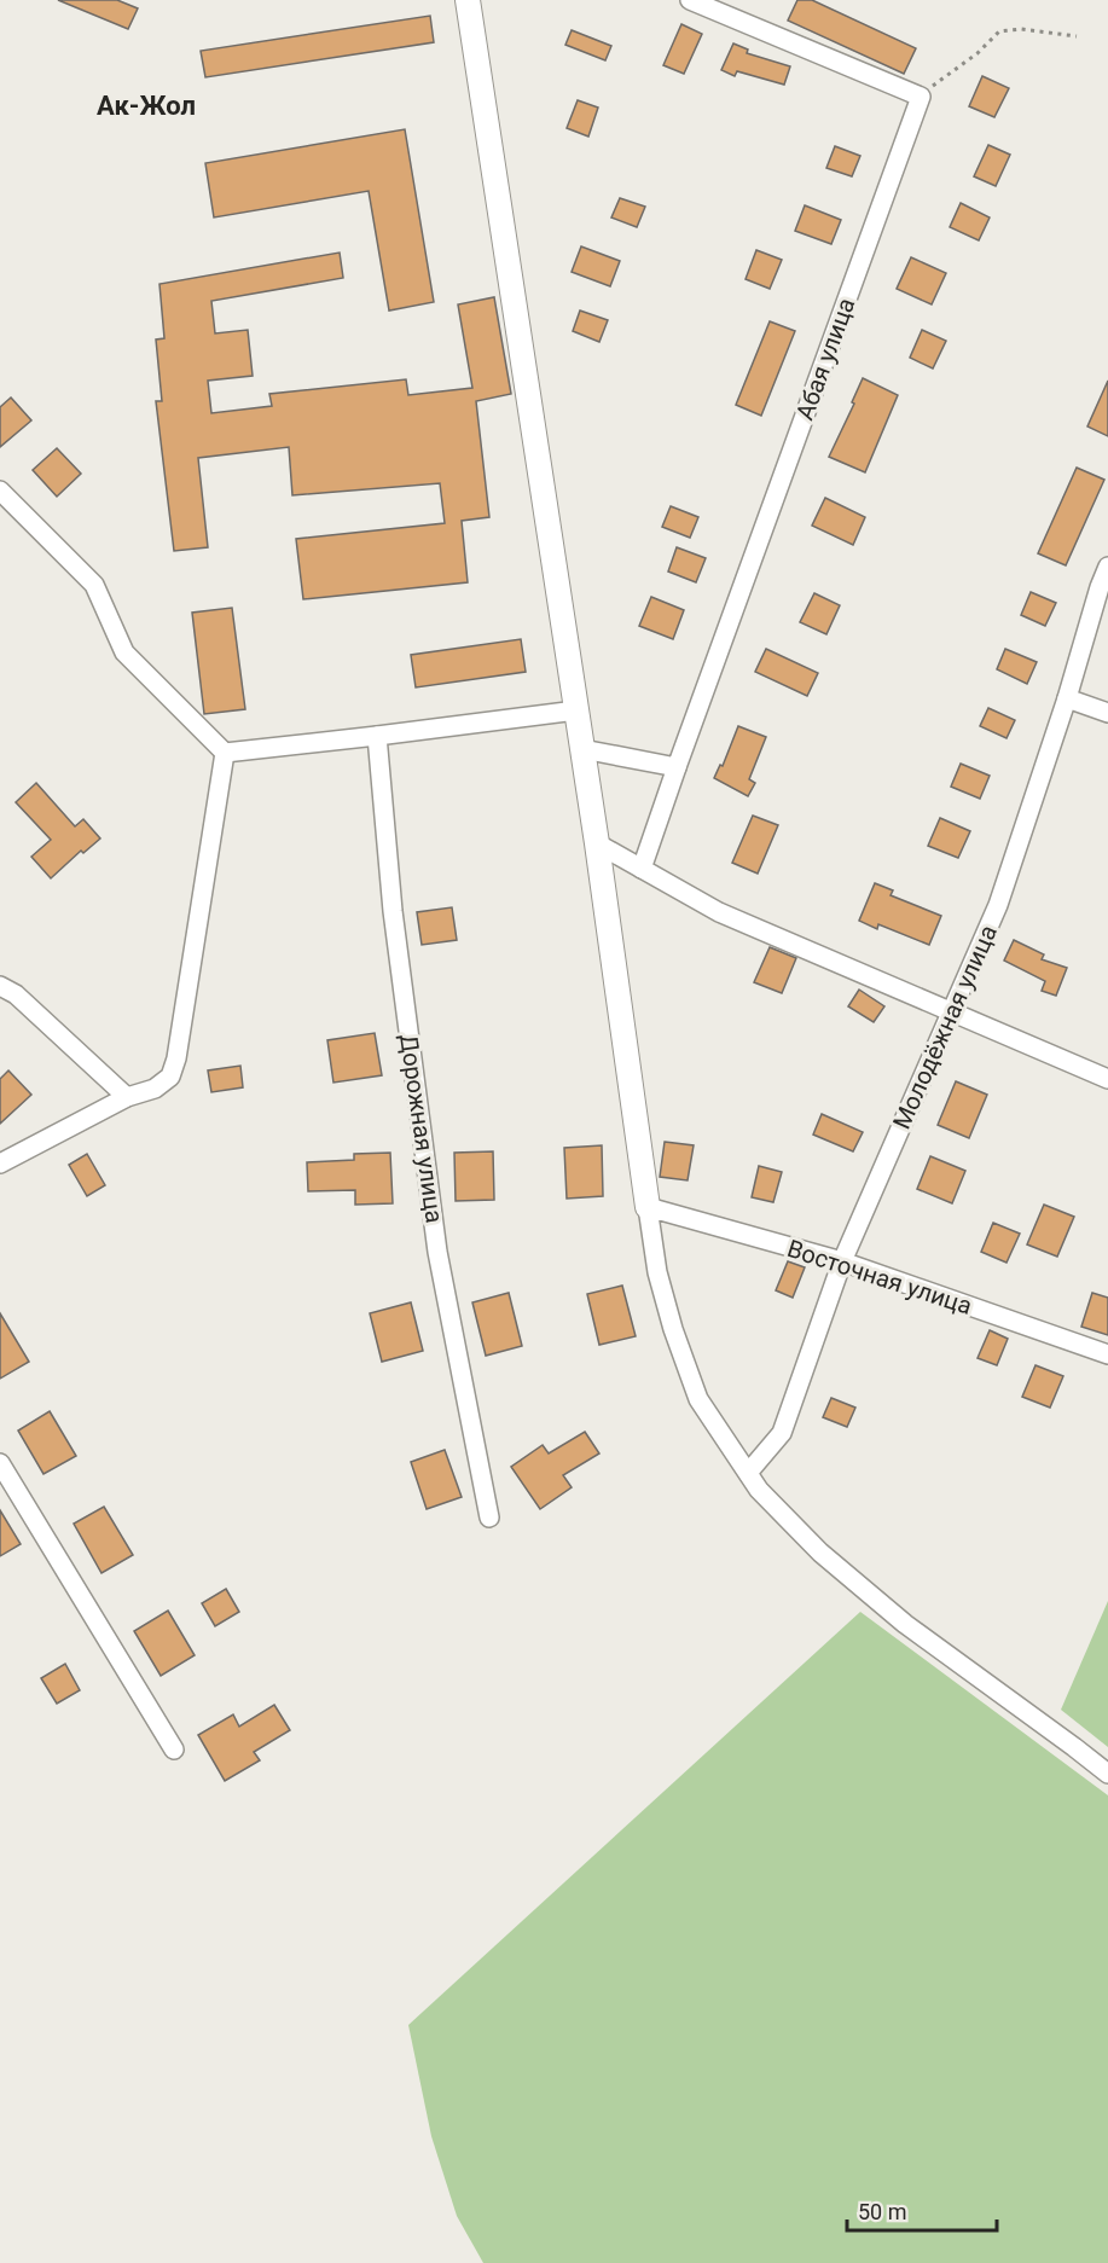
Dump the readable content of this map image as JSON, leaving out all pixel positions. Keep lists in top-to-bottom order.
{
  "streets": {
    "street": [
      "Абая улица",
      "Молодёжная улица",
      "Дорожная улица",
      "Восточная улица"
    ]
  },
  "crossings": [
    ["Молодёжная улица", "Восточная улица"]
  ],
  "districts": ["Ак-Жол"],
  "scale_bar": "50 m"
}
